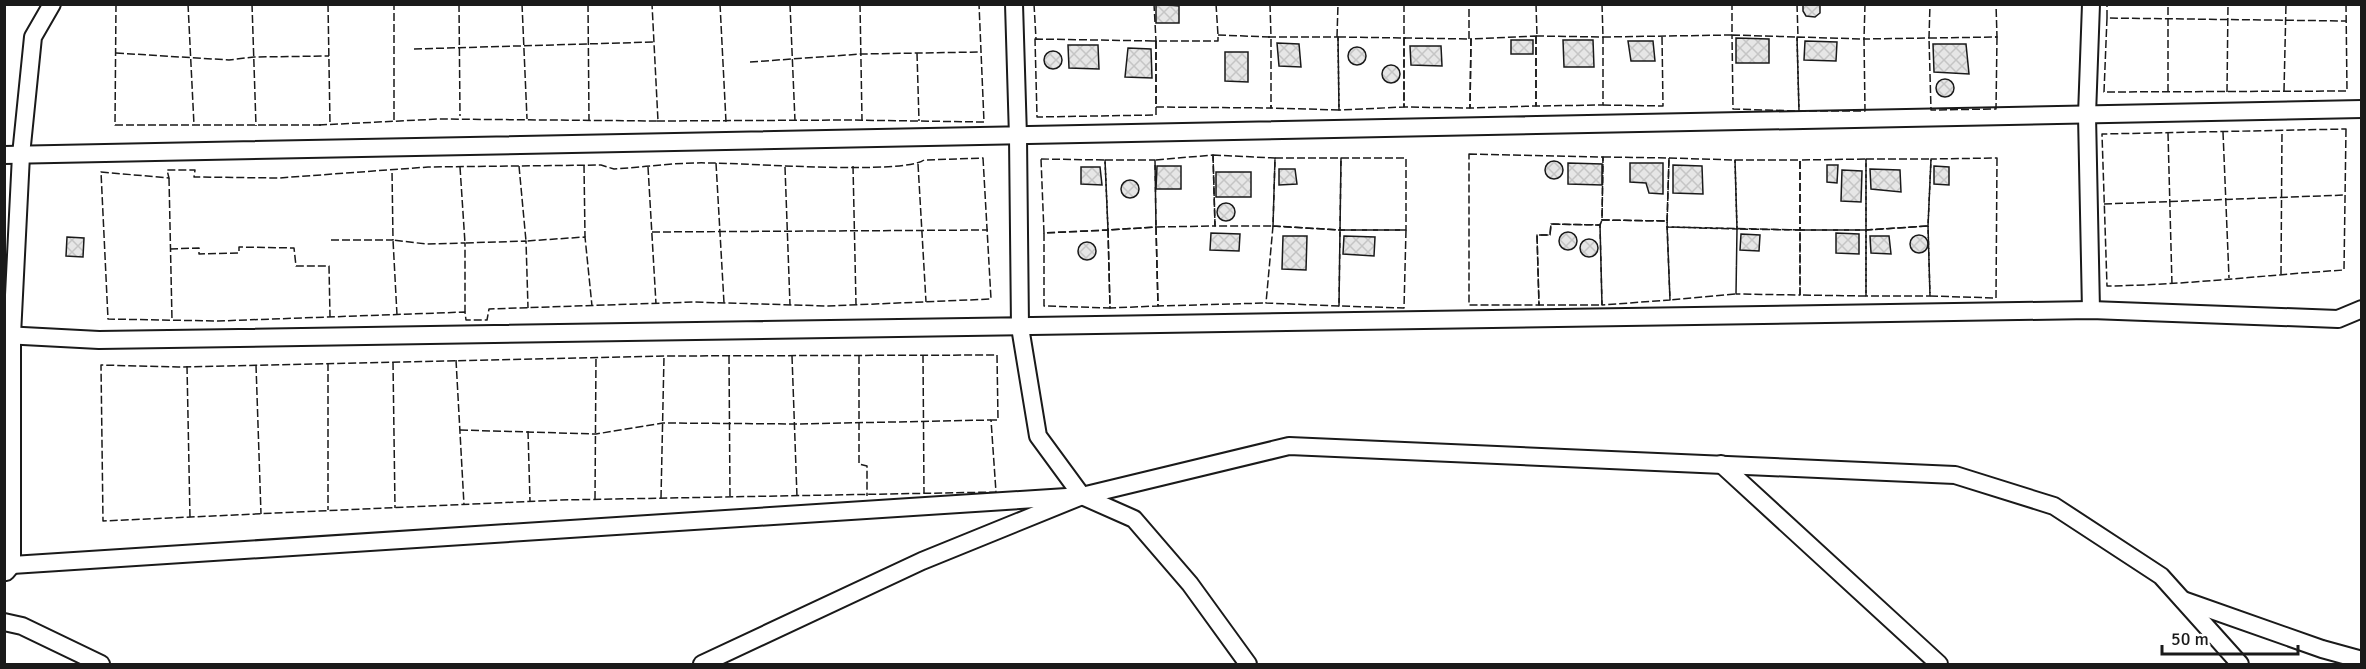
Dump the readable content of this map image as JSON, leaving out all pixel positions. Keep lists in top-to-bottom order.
{
  "scale_bar": "50 m"
}
